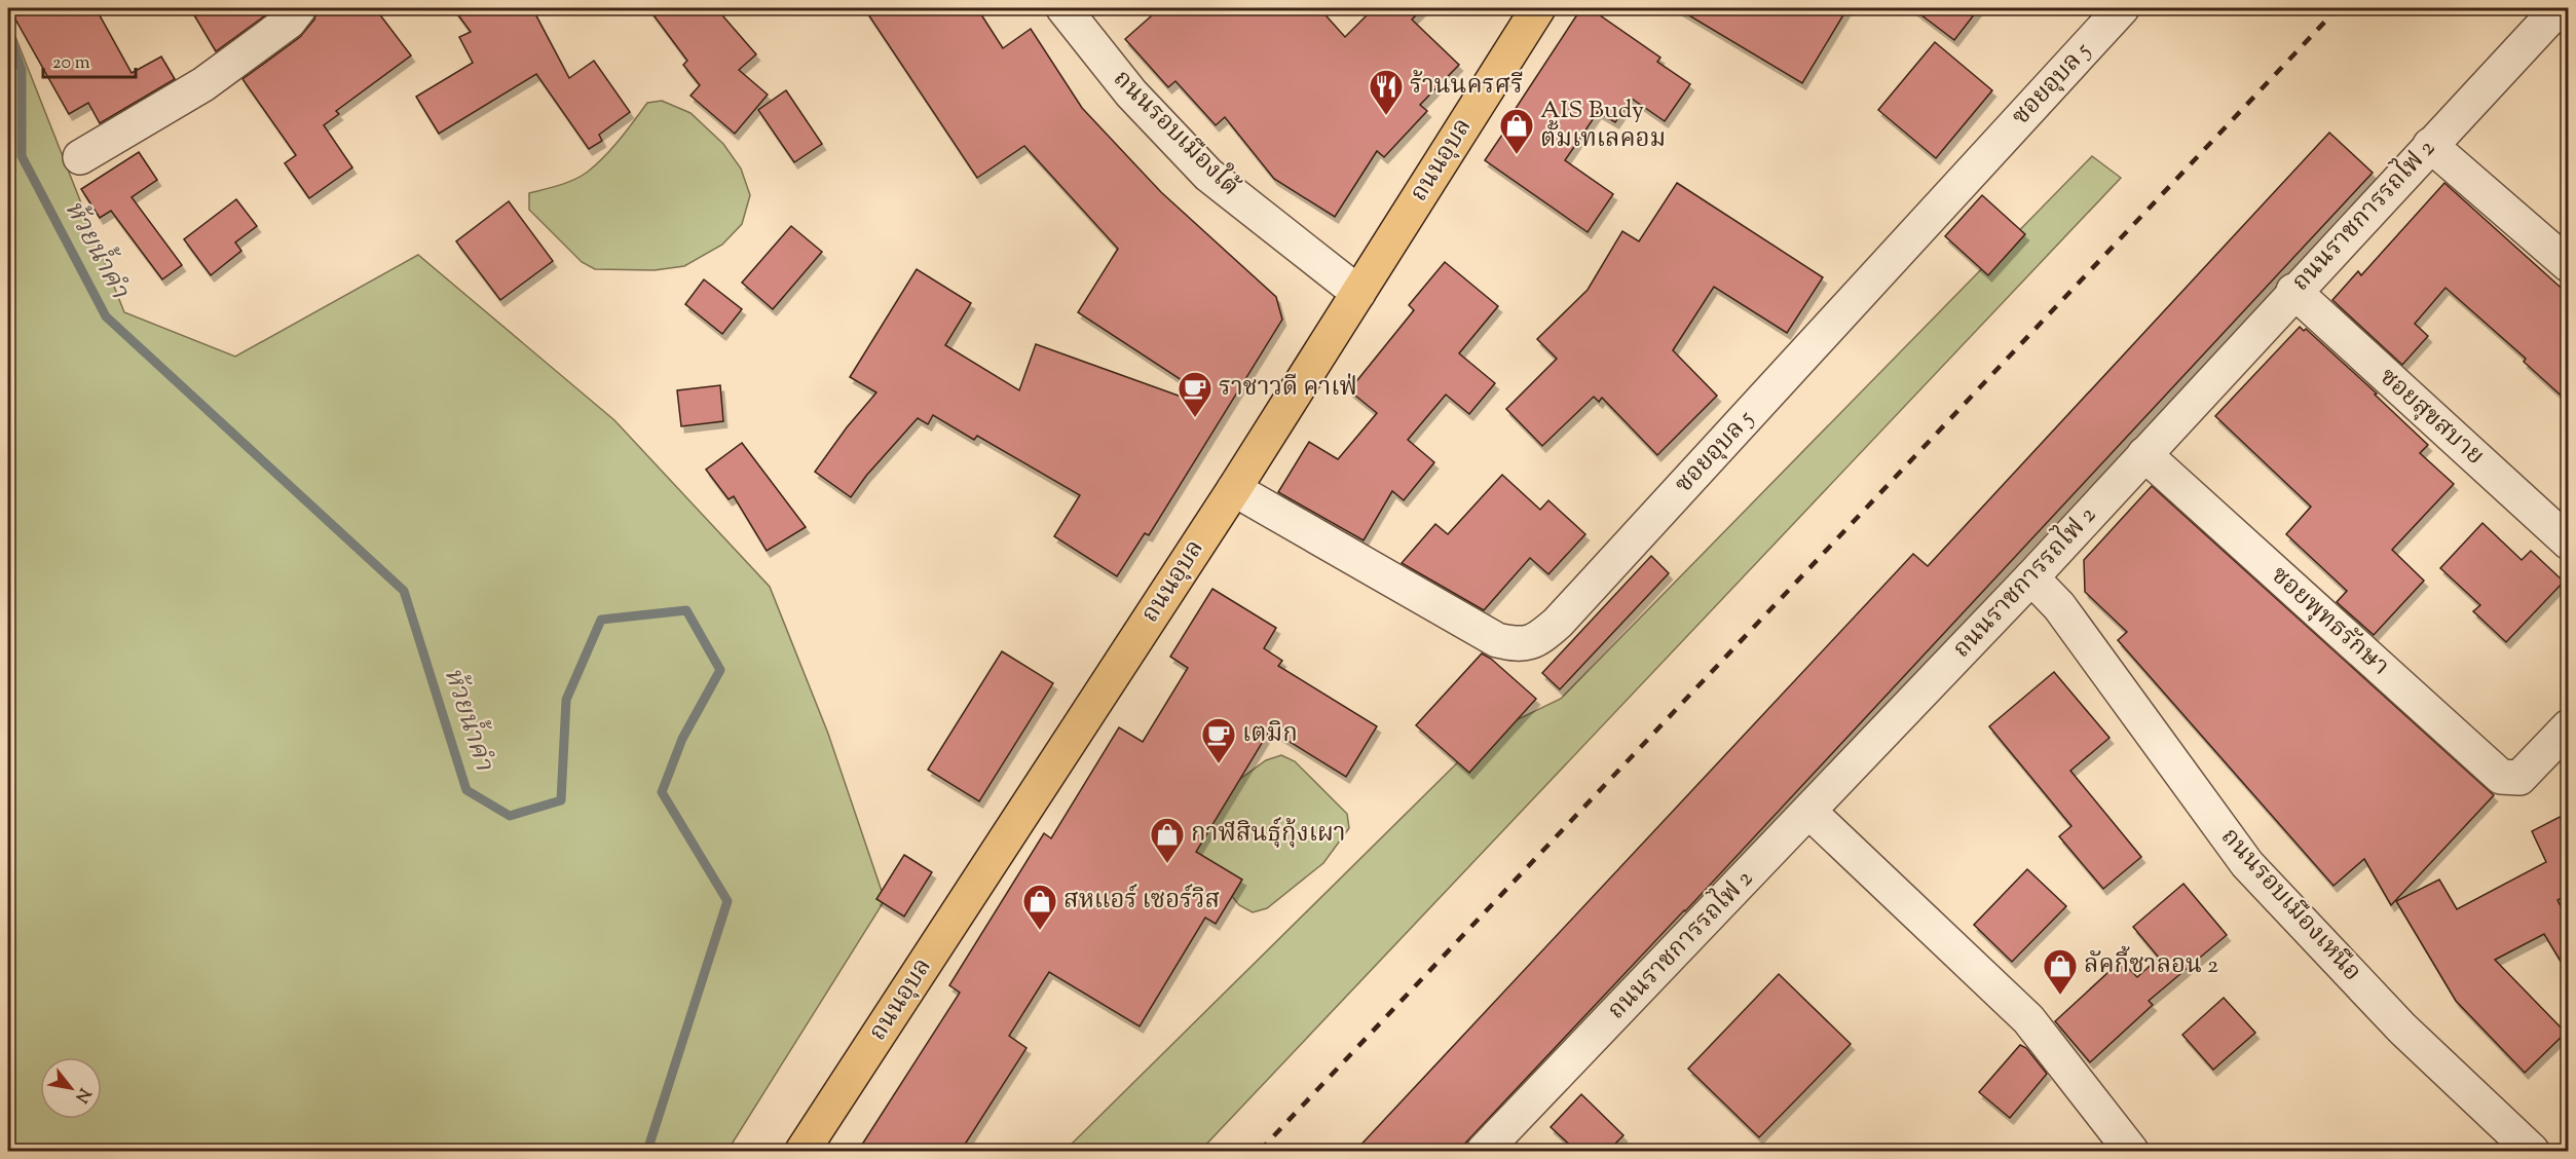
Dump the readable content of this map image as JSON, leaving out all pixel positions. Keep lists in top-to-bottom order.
{
  "streets": {
    "main road": ["ถนนอุบล"],
    "street": [
      "ซอยอุบล 5",
      "ถนนรอบเมืองใต้",
      "ถนนราชการรถไฟ 2",
      "ซอยสุขสบาย",
      "ซอยพุทธรักษา",
      "ถนนรอบเมืองเหนือ"
    ]
  },
  "crossings": [
    ["ซอยอุบล 5", "ถนนอุบล"],
    ["ถนนรอบเมืองใต้", "ถนนอุบล"],
    ["ถนนราชการรถไฟ 2", "ซอยสุขสบาย"],
    ["ถนนราชการรถไฟ 2", "ซอยพุทธรักษา"],
    ["ถนนราชการรถไฟ 2", "ถนนรอบเมืองเหนือ"]
  ],
  "water": ["ห้วยน้ำคำ"],
  "places": {
    "restaurant": ["ร้านนครศรี"],
    "shop": [
      "AIS Budy ตั้มเทเลคอม",
      "กาฬสินธุ์กุ้งเผา",
      "สหแอร์ เซอร์วิส",
      "ลัคกี้ซาลอน 2"
    ],
    "cafe": ["ราชาวดี คาเฟ่", "เตมิก"]
  },
  "scale_bar": "20 m",
  "north": "bottom right"
}
